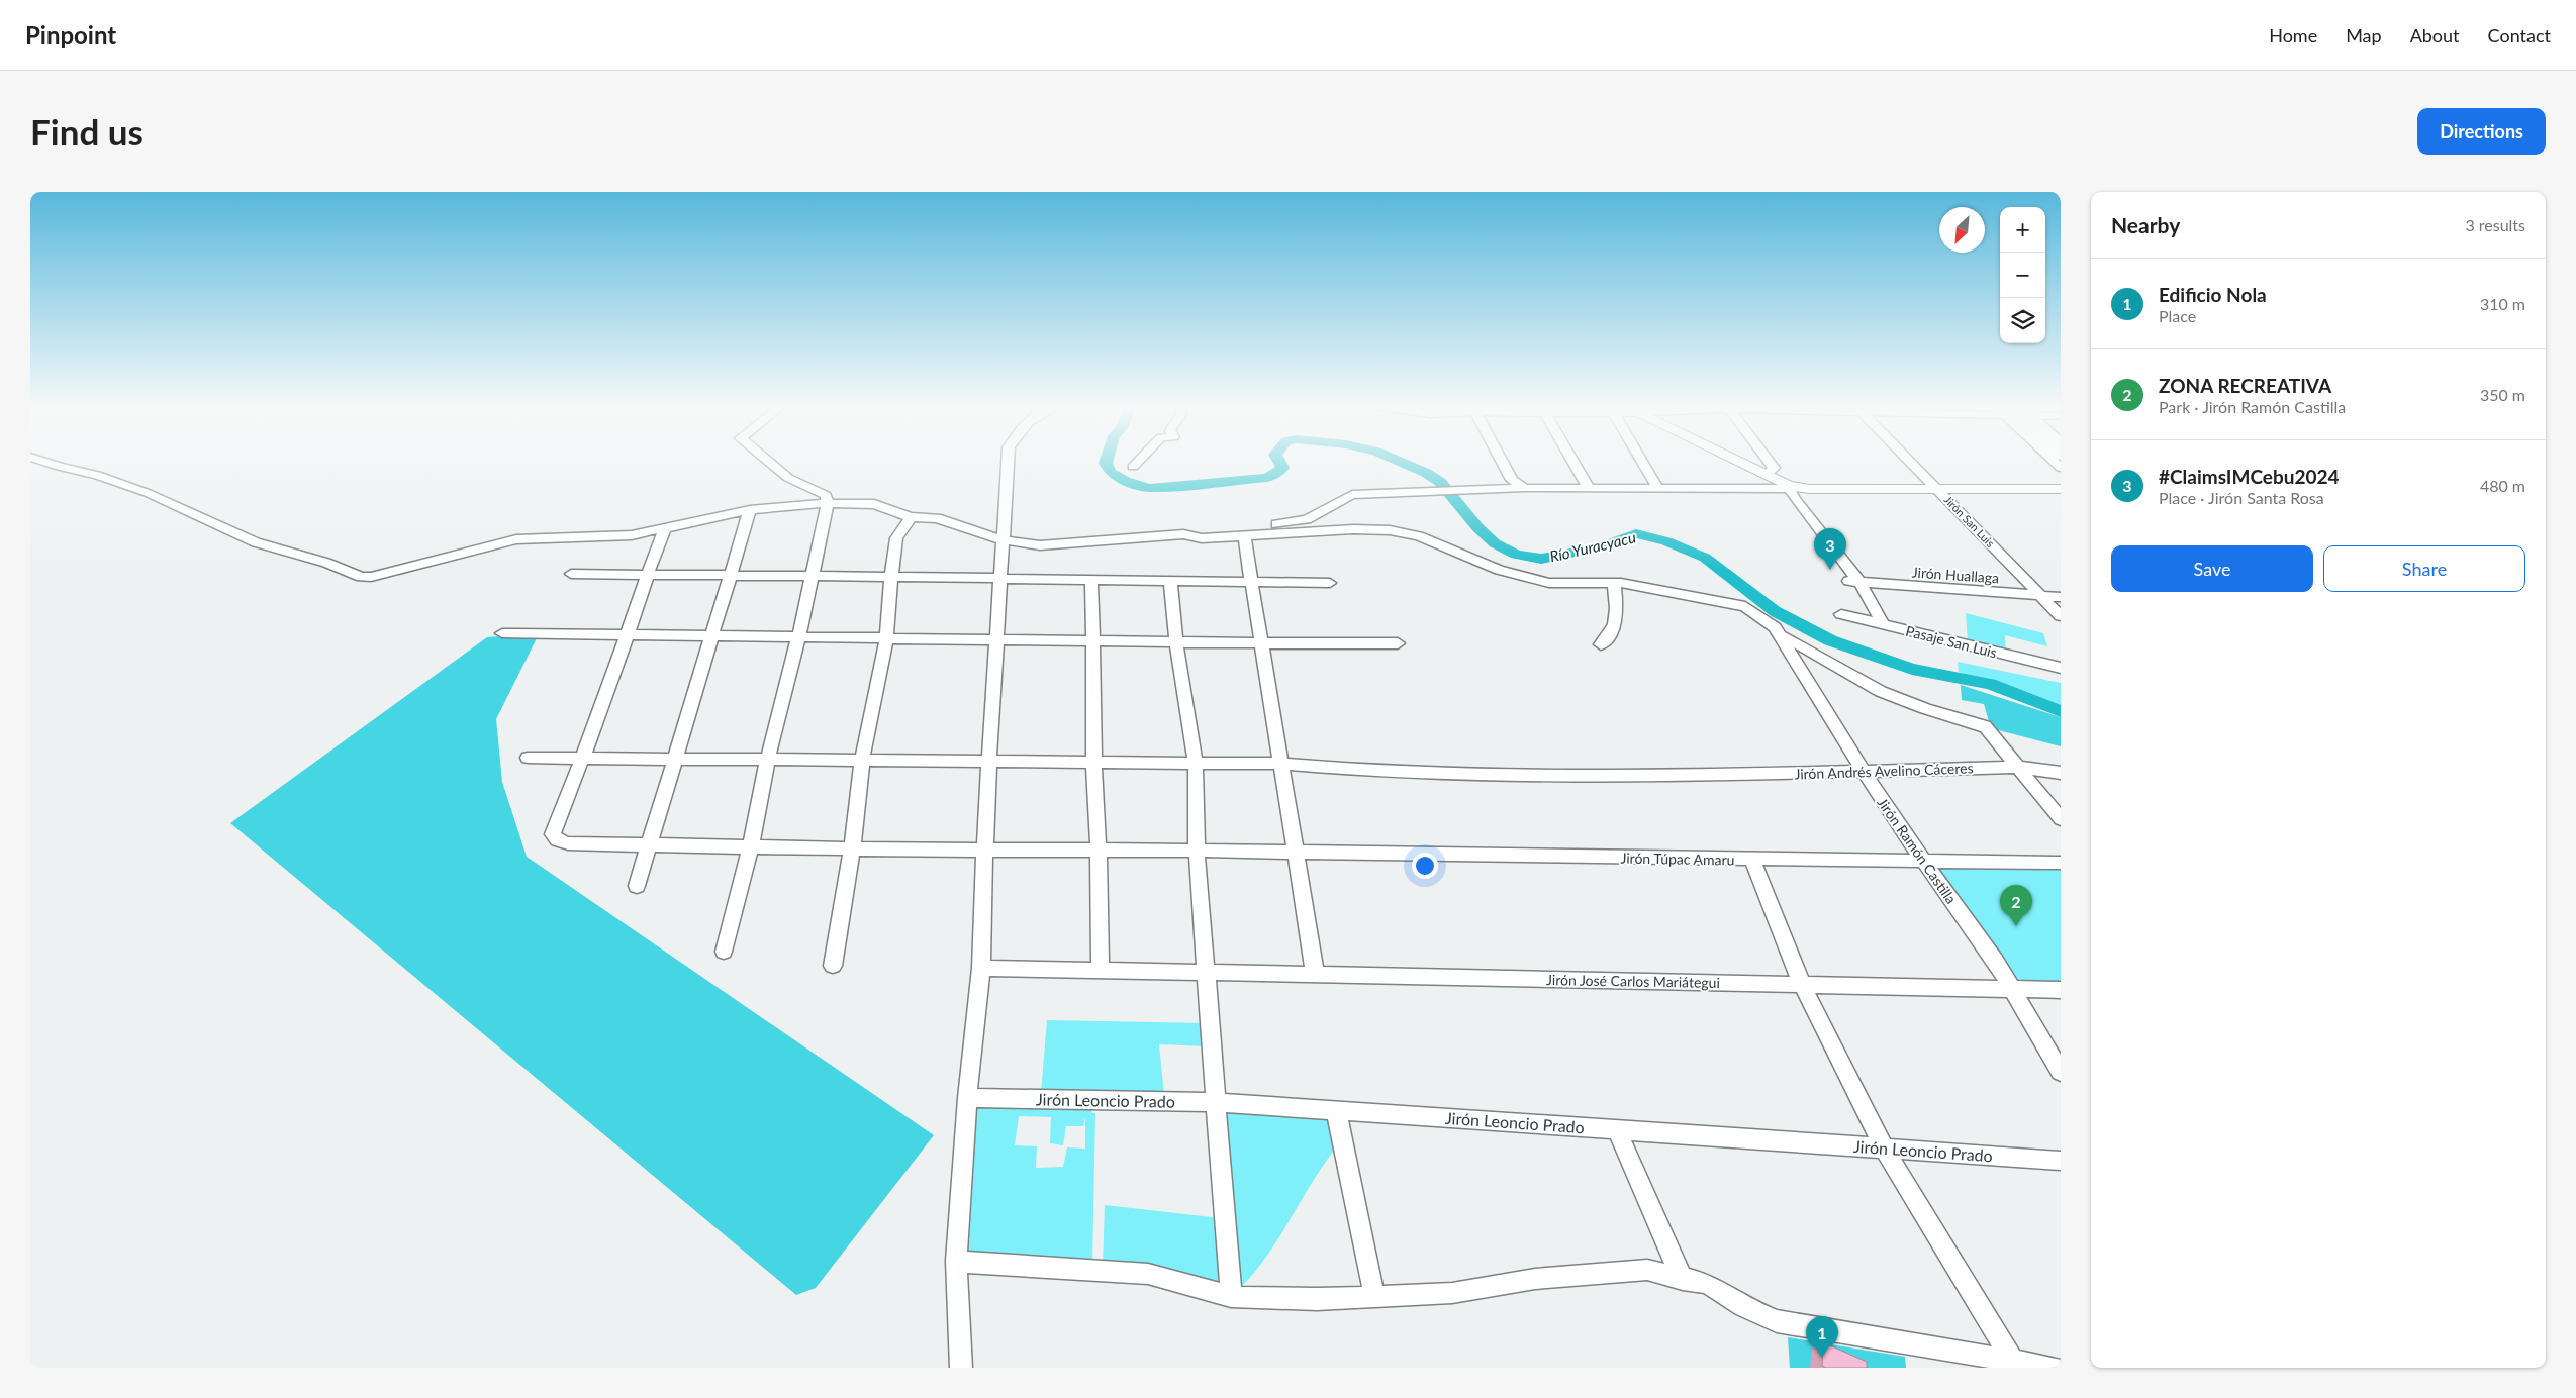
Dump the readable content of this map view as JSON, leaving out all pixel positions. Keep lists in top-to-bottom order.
{
  "streets": {
    "street": [
      "Jirón San Luis",
      "Jirón Huallaga",
      "Pasaje San Luis",
      "Jirón Andrés Avelino Cáceres",
      "Jirón Ramón Castilla",
      "Jirón Túpac Amaru",
      "Jirón José Carlos Mariátegui",
      "Jirón Leoncio Prado"
    ]
  },
  "crossings": [
    ["Jirón San Luis", "Jirón Huallaga"],
    ["Jirón Andrés Avelino Cáceres", "Jirón Ramón Castilla"],
    ["Jirón Andrés Avelino Cáceres", "Jirón Túpac Amaru"],
    ["Jirón Ramón Castilla", "Jirón Túpac Amaru"],
    ["Jirón Ramón Castilla", "Jirón José Carlos Mariátegui"]
  ],
  "water": ["Río Yuracyacu"],
  "north": "bottom left",
  "page": {
    "header": "Pinpoint",
    "nav": [
      "Home",
      "Map",
      "About",
      "Contact"
    ],
    "buttons": [
      "Directions",
      ["Save", "Share"]
    ],
    "title": "Find us",
    "heading": ["Nearby", "3 results"],
    "map_buttons": ["+", "−"],
    "list": [
      {
        "mark": "1",
        "name": "Edificio Nola",
        "note": "Place",
        "value": "310 m"
      },
      {
        "mark": "2",
        "name": "ZONA RECREATIVA",
        "note": "Park · Jirón Ramón Castilla",
        "value": "350 m"
      },
      {
        "mark": "3",
        "name": "#ClaimsIMCebu2024",
        "note": "Place · Jirón Santa Rosa",
        "value": "480 m"
      }
    ],
    "pins": ["3", "2", "1"]
  }
}
